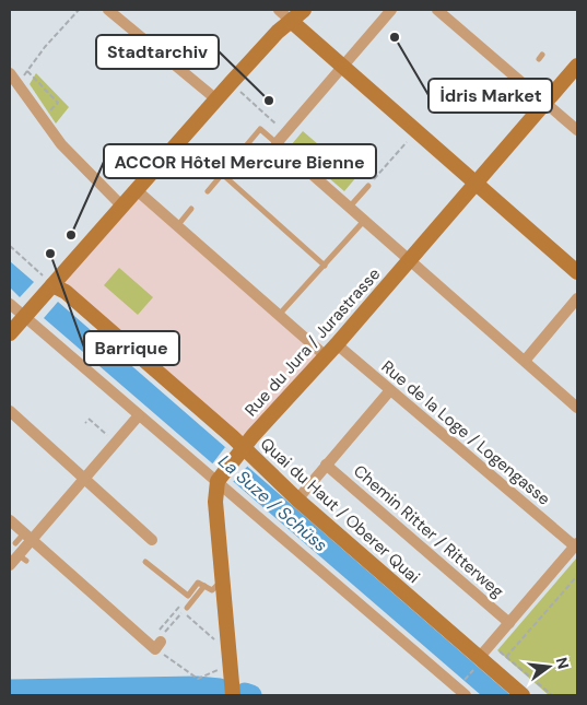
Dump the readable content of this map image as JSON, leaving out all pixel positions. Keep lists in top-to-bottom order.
{
  "streets": {
    "street": [
      "Rue du Jura / Jurastrasse",
      "Rue de la Loge / Logengasse",
      "Quai du Haut / Oberer Quai",
      "Chemin Ritter / Ritterweg"
    ]
  },
  "crossings": [
    ["Rue du Jura / Jurastrasse", "Rue de la Loge / Logengasse"],
    ["Rue du Jura / Jurastrasse", "Quai du Haut / Oberer Quai"]
  ],
  "water": ["La Suze / Schüss"],
  "places": [
    "İdris Market",
    "Stadtarchiv",
    "ACCOR Hôtel Mercure Bienne",
    "Barrique"
  ],
  "north": "right"
}
